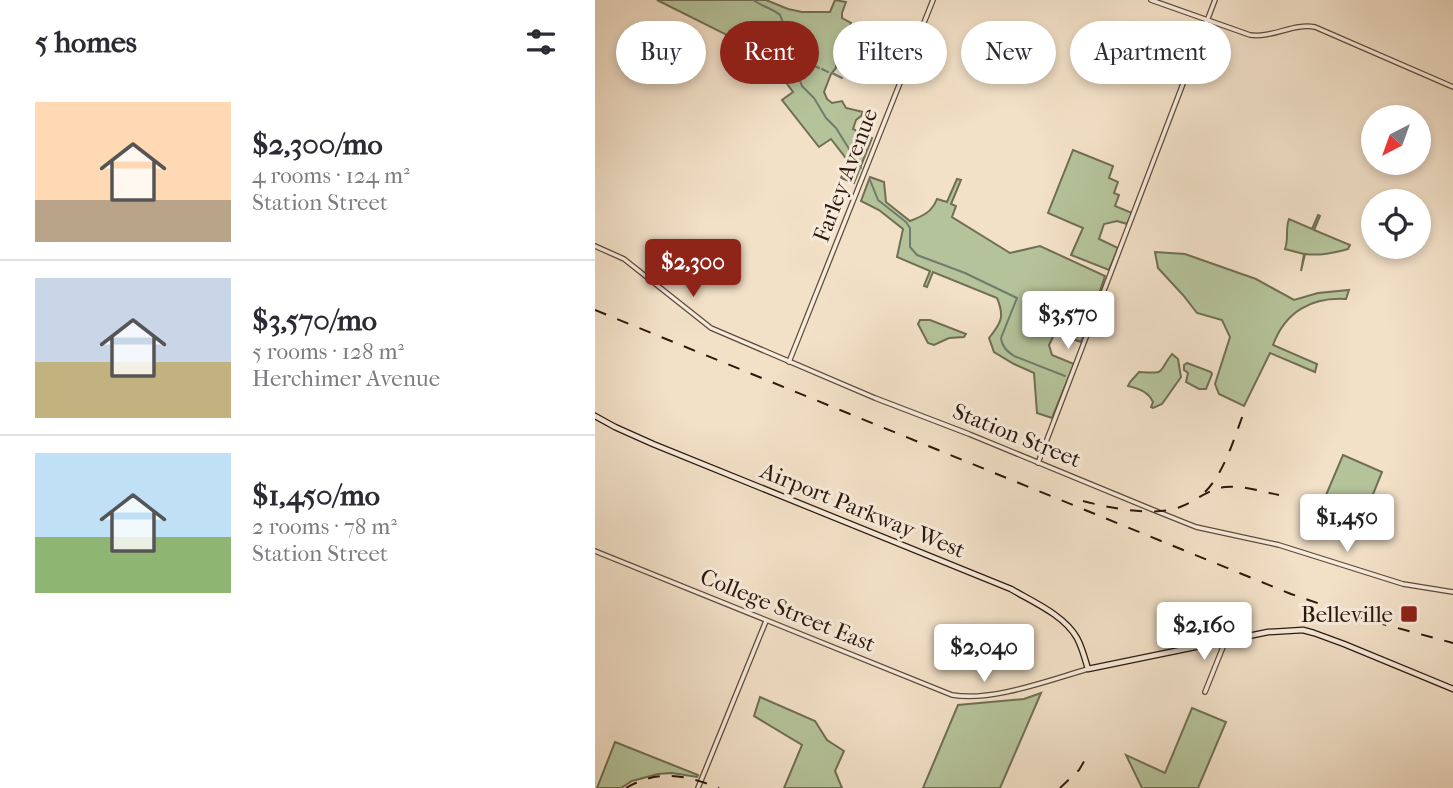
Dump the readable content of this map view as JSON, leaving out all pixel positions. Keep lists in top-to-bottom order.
{
  "streets": {
    "main road": ["Airport Parkway West", "College Street East"],
    "street": ["Farley Avenue", "Station Street"]
  },
  "crossings": [
    ["Farley Avenue", "Station Street"],
    ["Airport Parkway West", "College Street East"]
  ],
  "places": {
    "transit": ["Belleville"]
  },
  "north": "bottom left",
  "page": {
    "heading": "5 homes",
    "chip": [
      "Buy",
      "Rent",
      "Filters",
      "New",
      "Apartment"
    ],
    "list": [
      {
        "name": "$2,300/mo",
        "note": "4 rooms · 124 m² · Station Street"
      },
      {
        "name": "$3,570/mo",
        "note": "5 rooms · 128 m² · Herchimer Avenue"
      },
      {
        "name": "$1,450/mo",
        "note": "2 rooms · 78 m² · Station Street"
      }
    ],
    "price": [
      "$2,300",
      "$3,570",
      "$1,450",
      "$2,160",
      "$2,040"
    ]
  }
}
